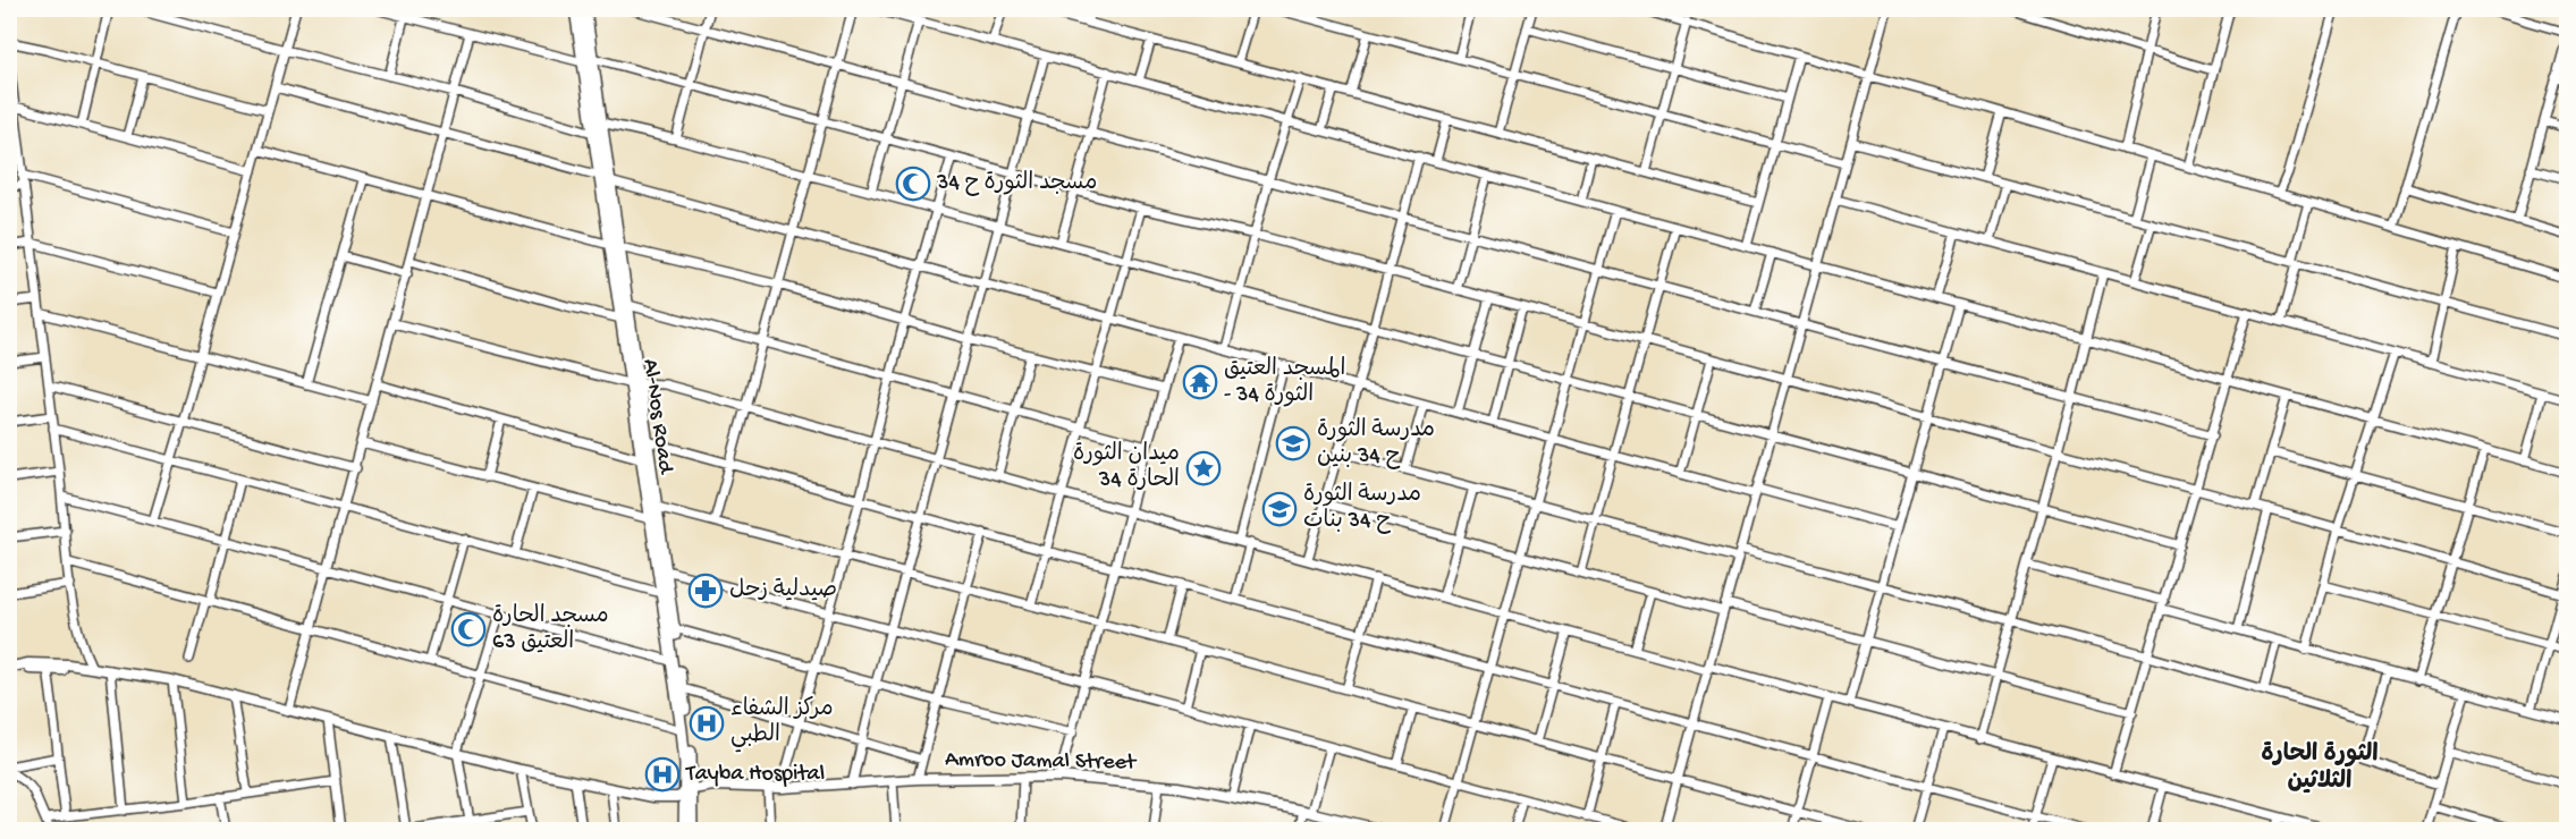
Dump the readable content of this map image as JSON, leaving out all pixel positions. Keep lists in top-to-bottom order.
{
  "streets": {
    "main road": ["Al-Nos Road"],
    "street": ["Amroo Jamal Street"]
  },
  "crossings": [
    ["Al-Nos Road", "Amroo Jamal Street"]
  ],
  "districts": ["الثورة الحارة الثلاثين"],
  "places": {
    "mosque": ["مسجد الثورة ح 34", "مسجد الحارة 63 العتيق"],
    "temple": ["المسجد العتيق - الثورة 34"],
    "school or university": ["مدرسة الثورة ح 34 بنين", "مدرسة الثورة ح 34 بنات"],
    "place": ["ميدان الثورة الحارة 34"],
    "pharmacy": ["صيدلية زحل"],
    "hospital": ["مركز الشفاء الطبي", "Tayba Hospital"]
  }
}
